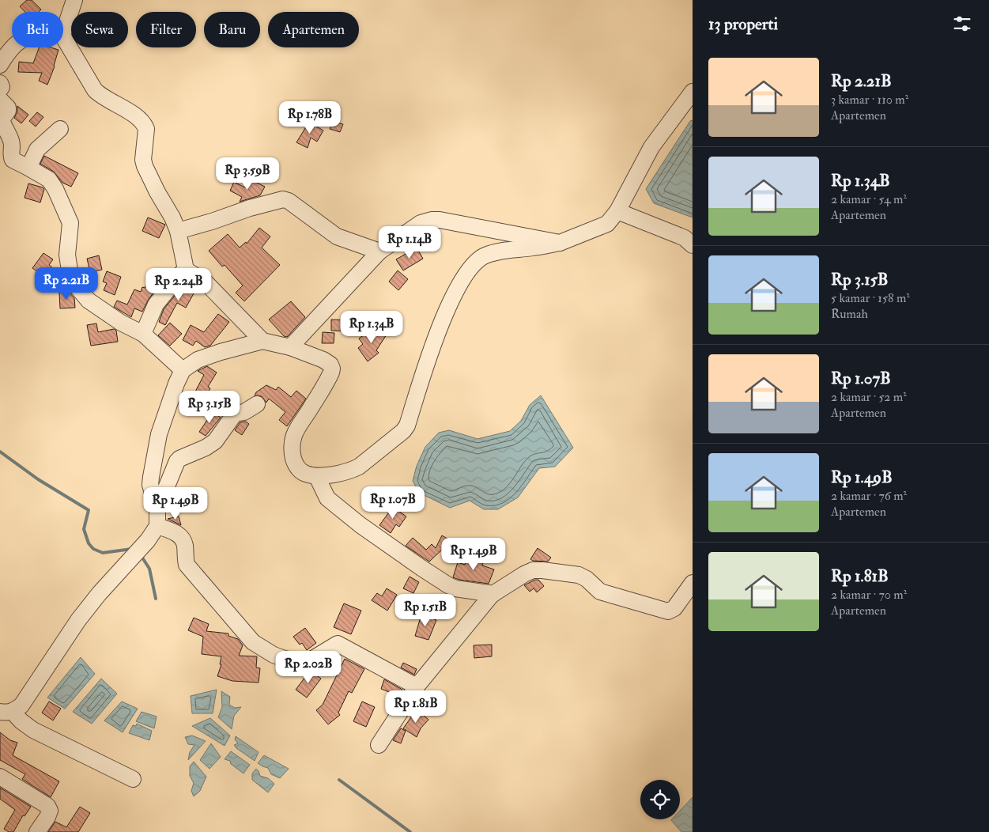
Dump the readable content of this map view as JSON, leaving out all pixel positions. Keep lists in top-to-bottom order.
{
  "page": {
    "heading": "13 properti",
    "chip": [
      "Beli",
      "Sewa",
      "Filter",
      "Baru",
      "Apartemen"
    ],
    "list": [
      {
        "name": "Rp 2.21B",
        "note": "3 kamar · 110 m² · Apartemen"
      },
      {
        "name": "Rp 1.34B",
        "note": "2 kamar · 54 m² · Apartemen"
      },
      {
        "name": "Rp 3.15B",
        "note": "5 kamar · 158 m² · Rumah"
      },
      {
        "name": "Rp 1.07B",
        "note": "2 kamar · 52 m² · Apartemen"
      },
      {
        "name": "Rp 1.49B",
        "note": "2 kamar · 76 m² · Apartemen"
      },
      {
        "name": "Rp 1.81B",
        "note": "2 kamar · 70 m² · Apartemen"
      }
    ],
    "price": [
      "Rp 1.78B",
      "Rp 3.59B",
      "Rp 1.14B",
      "Rp 2.21B",
      "Rp 2.24B",
      "Rp 1.34B",
      "Rp 3.15B",
      "Rp 1.07B",
      "Rp 1.49B",
      "Rp 1.49B",
      "Rp 1.51B",
      "Rp 2.02B",
      "Rp 1.81B"
    ]
  }
}
